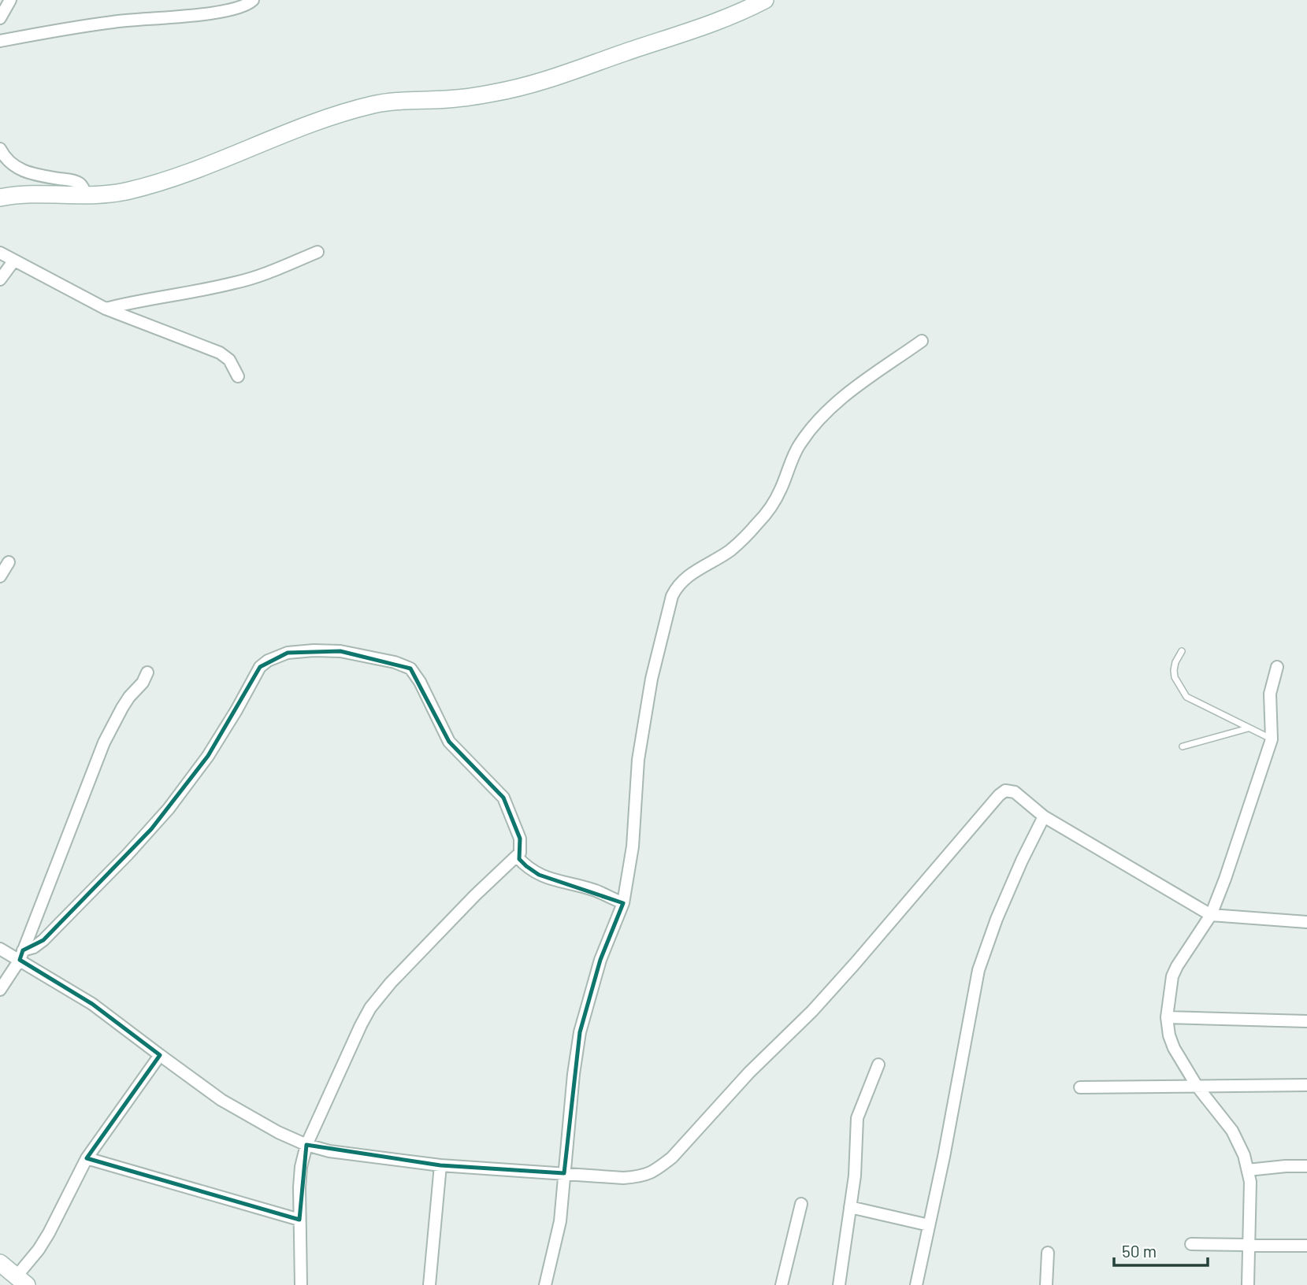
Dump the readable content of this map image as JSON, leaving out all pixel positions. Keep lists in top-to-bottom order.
{
  "scale_bar": "50 m"
}
